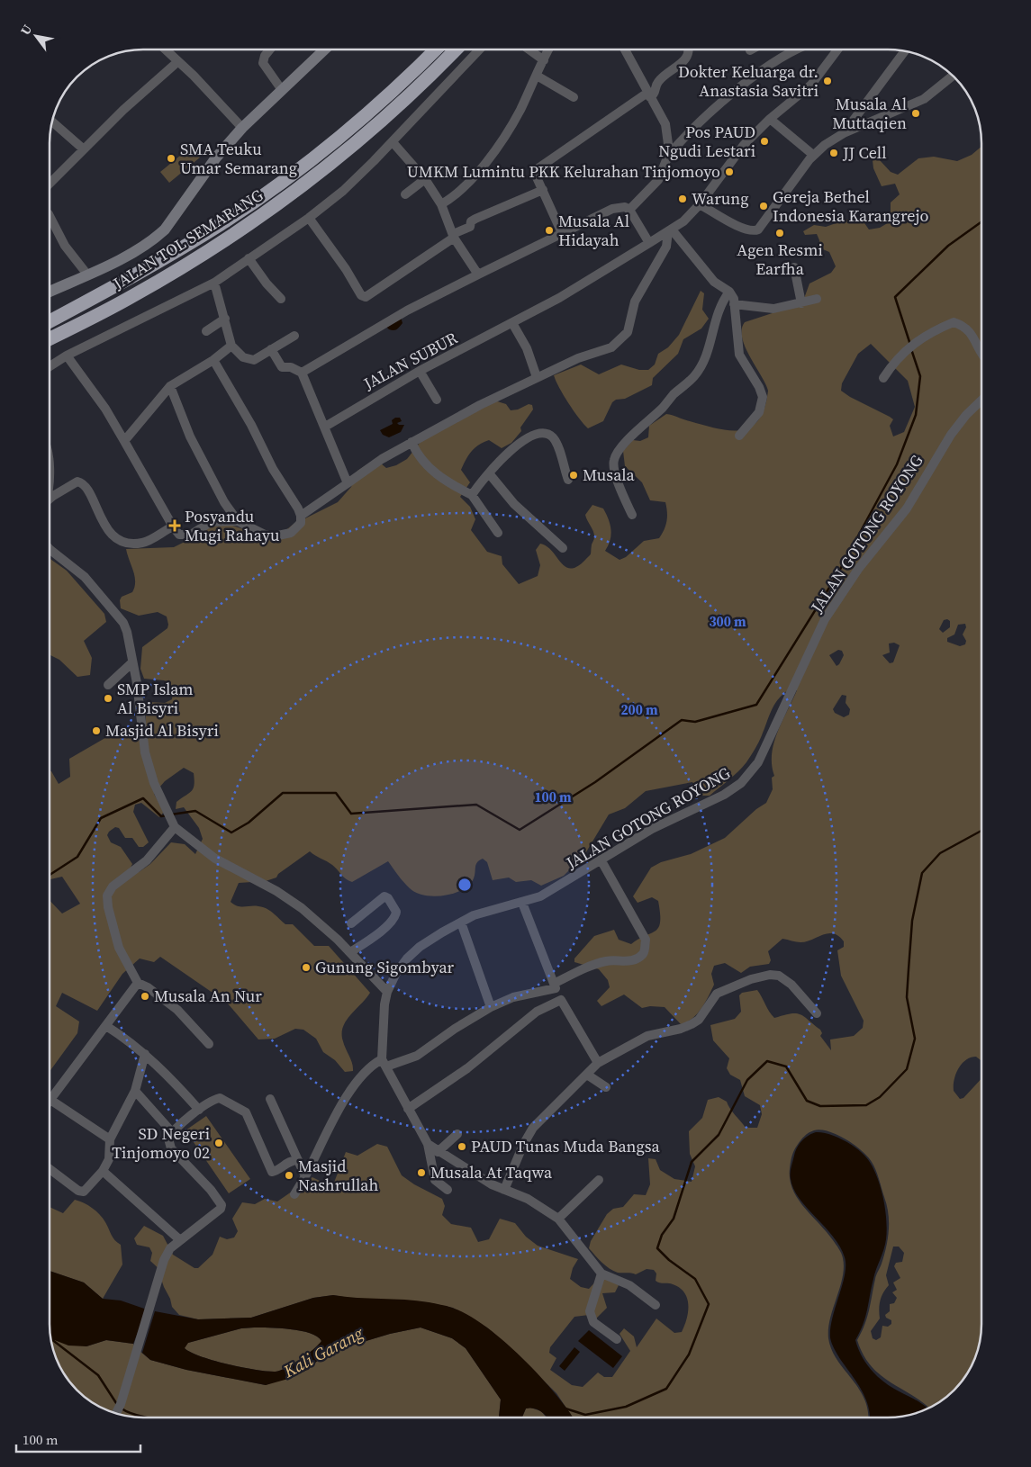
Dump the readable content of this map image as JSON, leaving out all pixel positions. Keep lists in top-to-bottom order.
{
  "streets": {
    "highway": ["JALAN TOL SEMARANG"],
    "street": ["JALAN SUBUR", "JALAN GOTONG ROYONG"]
  },
  "water": ["Kali Garang"],
  "places": {
    "other": [
      "Dokter Keluarga dr. Anastasia Savitri",
      "Musala Al Muttaqien",
      "Pos PAUD Ngudi Lestari",
      "JJ Cell",
      "SMA Teuku Umar Semarang",
      "UMKM Lumintu PKK Kelurahan Tinjomoyo",
      "Warung",
      "Gereja Bethel Indonesia Karangrejo",
      "Musala Al Hidayah",
      "Agen Resmi Earfha",
      "Musala",
      "SMP Islam Al Bisyri",
      "Masjid Al Bisyri",
      "Gunung Sigombyar",
      "Musala An Nur",
      "SD Negeri Tinjomoyo 02",
      "PAUD Tunas Muda Bangsa",
      "Musala At Taqwa",
      "Masjid Nashrullah"
    ],
    "health": ["Posyandu Mugi Rahayu"]
  },
  "scale_bar": "100 m",
  "north": "top left",
  "rings": ["300 m", "200 m", "100 m"]
}
